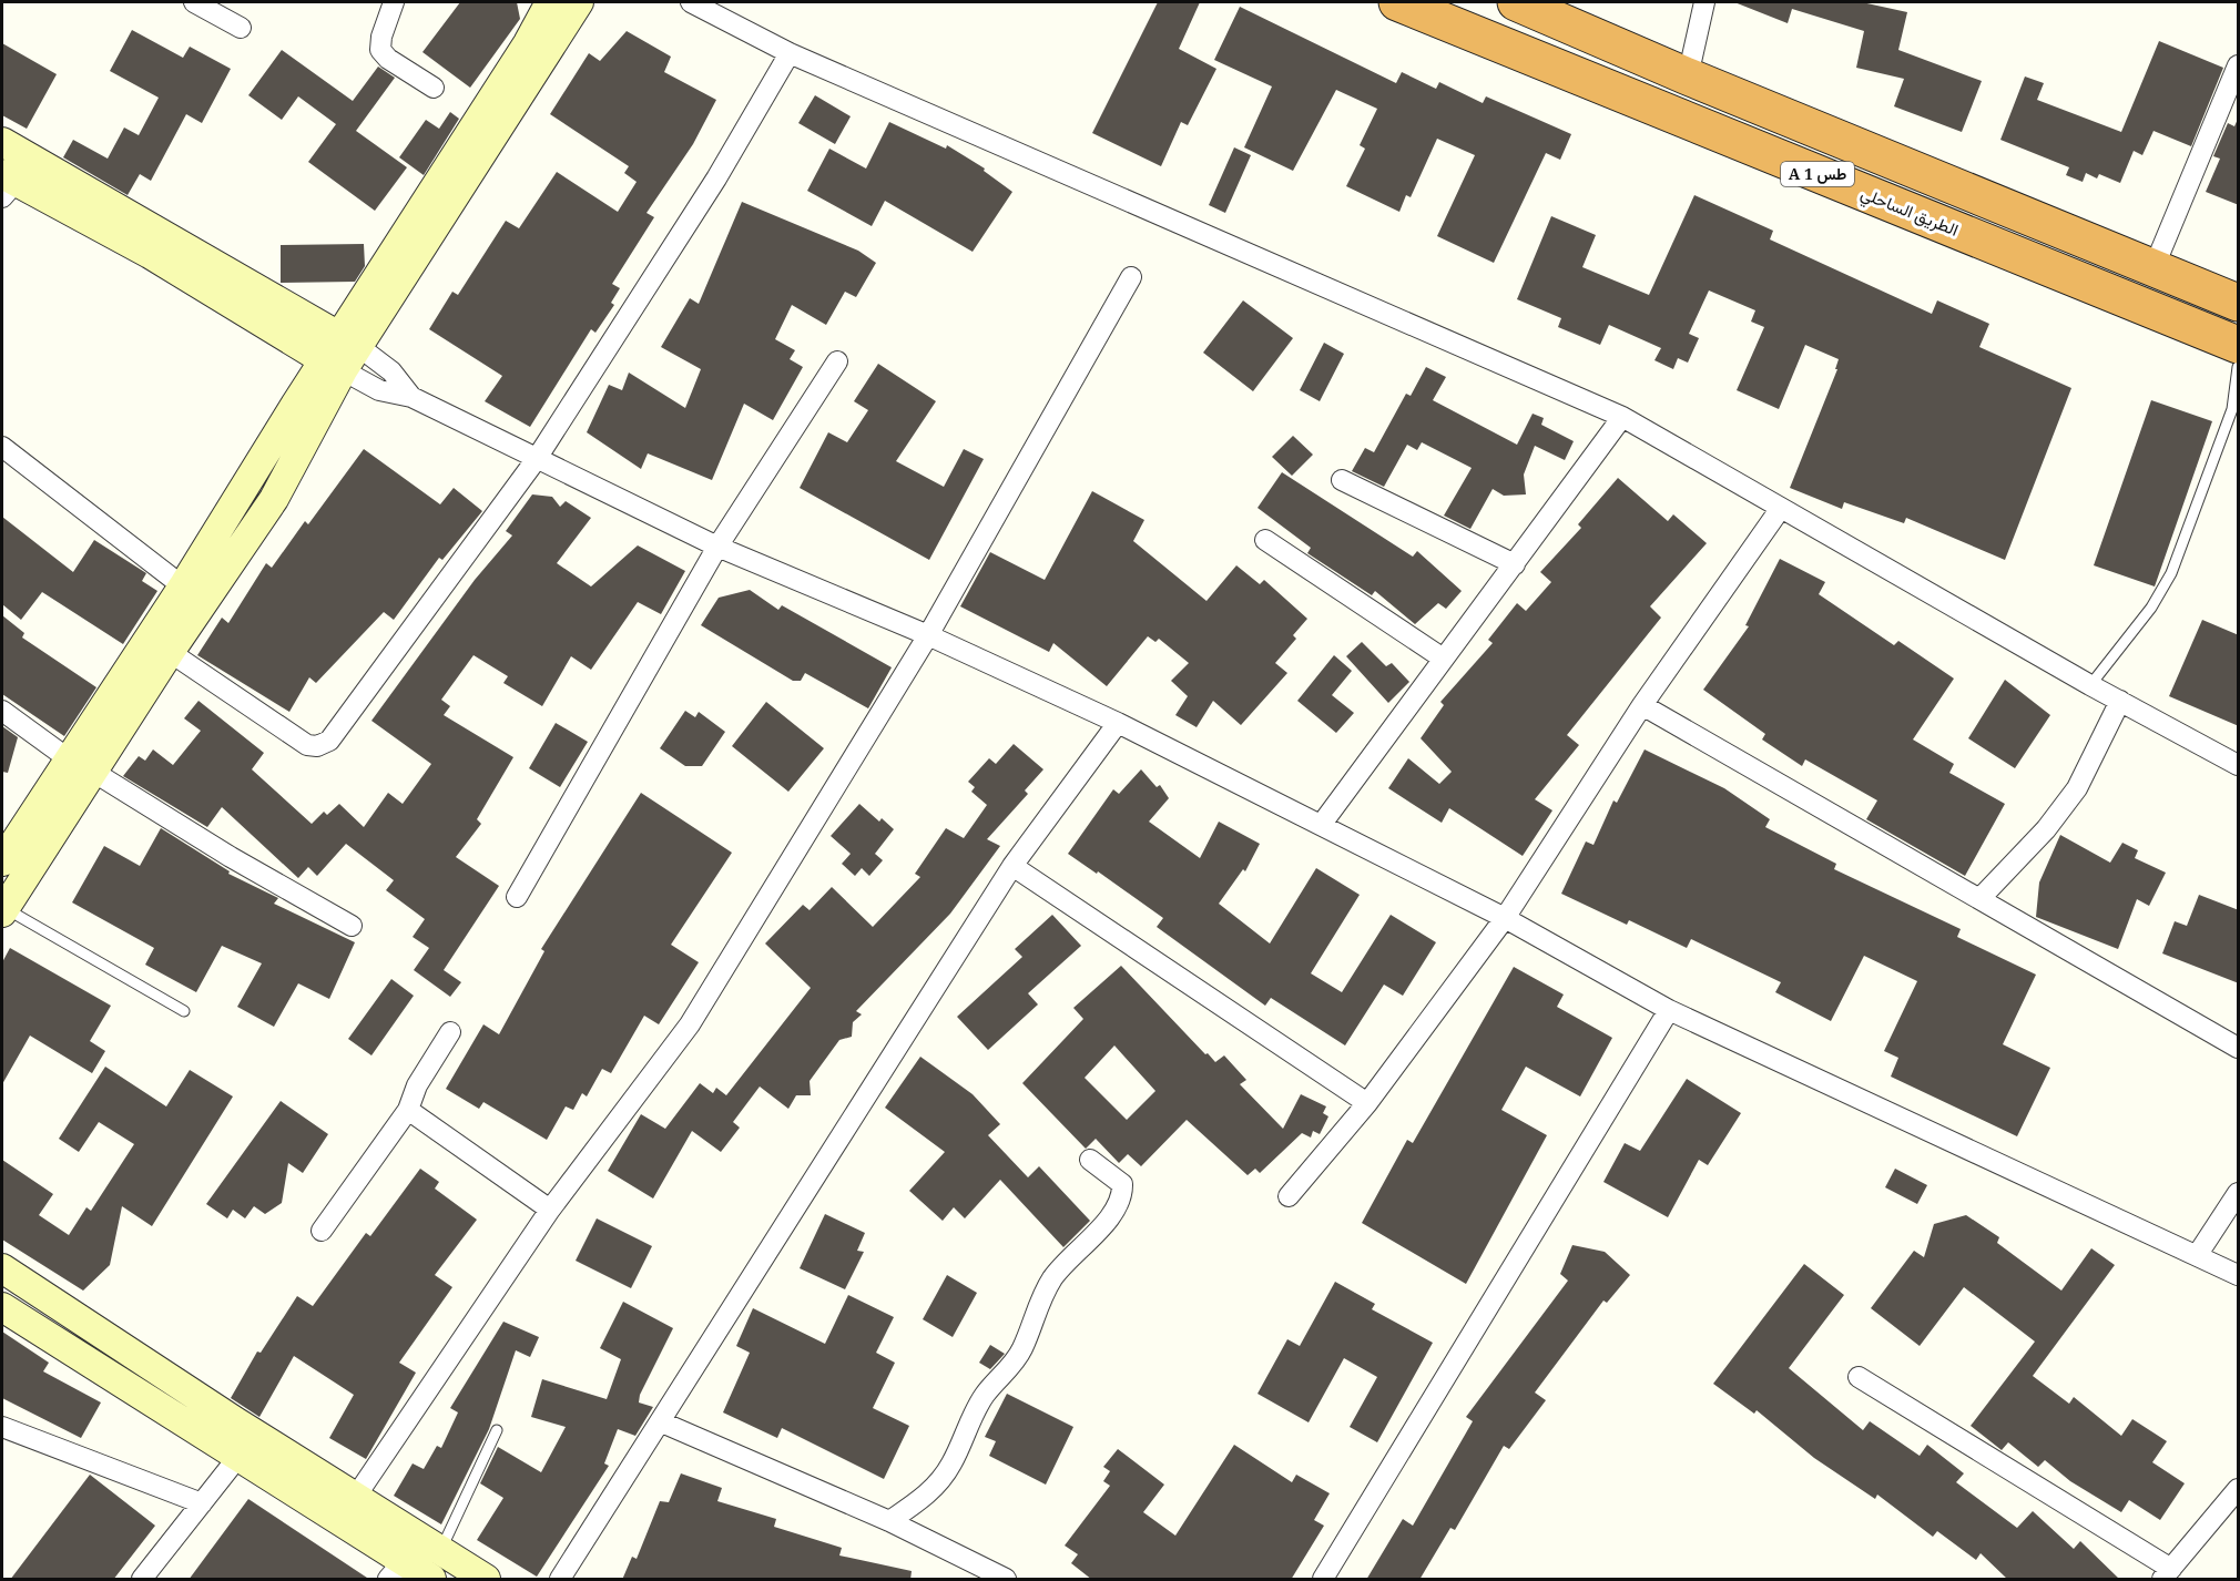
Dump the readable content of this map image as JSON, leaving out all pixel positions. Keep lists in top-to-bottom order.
{
  "streets": {
    "highway": ["A 1 طس", "الطريق الساحلي"]
  }
}
